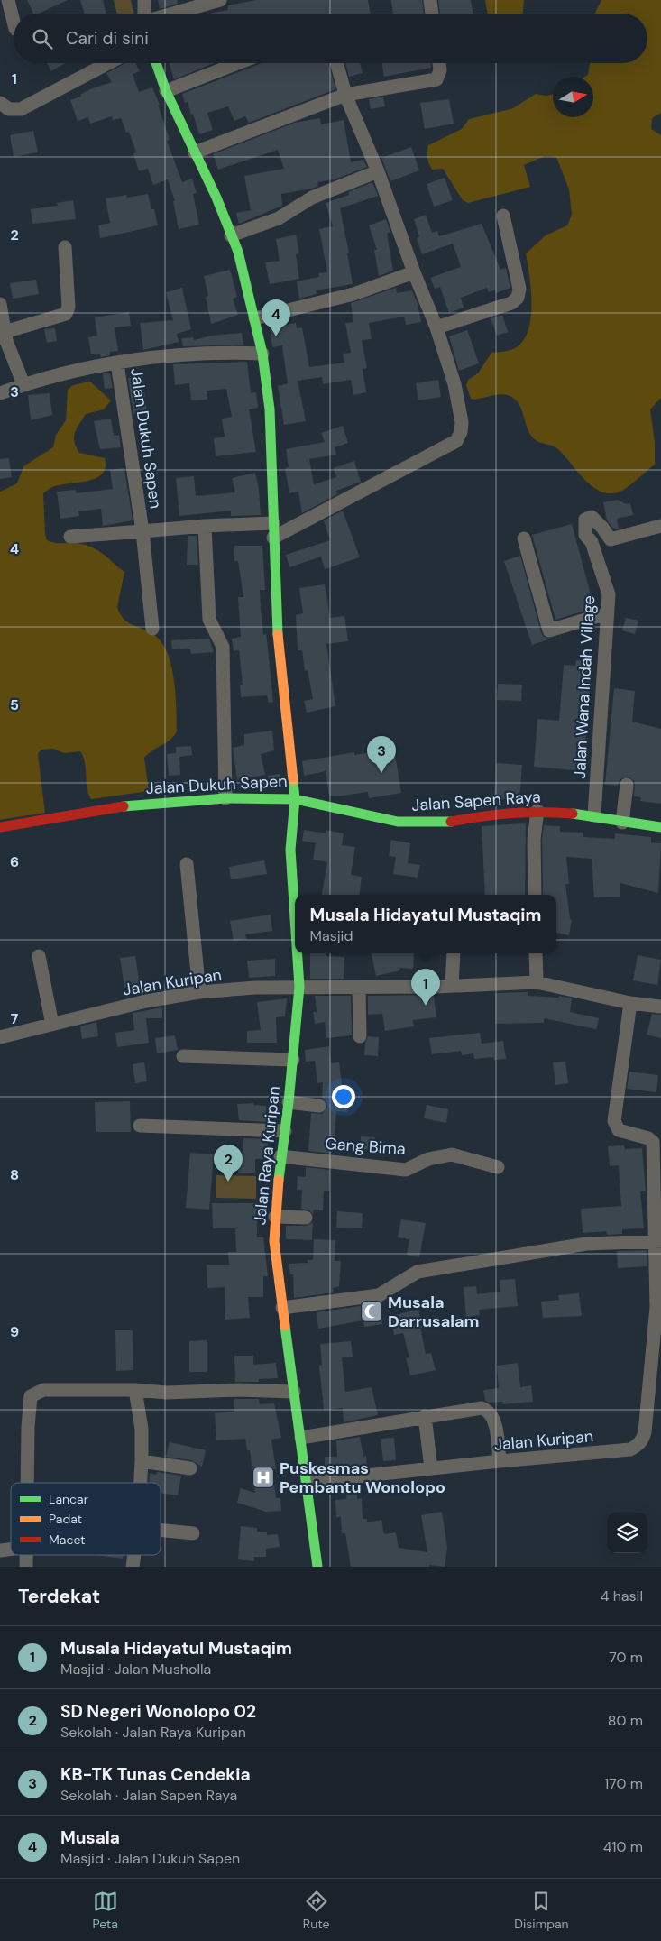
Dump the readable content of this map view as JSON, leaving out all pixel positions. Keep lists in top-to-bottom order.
{
  "streets": {
    "street": [
      "Jalan Dukuh Sapen",
      "Jalan Wana Indah Village",
      "Jalan Sapen Raya",
      "Jalan Kuripan",
      "Gang Bima",
      "Jalan Raya Kuripan"
    ]
  },
  "crossings": [
    ["Jalan Dukuh Sapen", "Jalan Sapen Raya"],
    ["Jalan Dukuh Sapen", "Jalan Raya Kuripan"],
    ["Jalan Wana Indah Village", "Jalan Sapen Raya"],
    ["Jalan Sapen Raya", "Jalan Raya Kuripan"],
    ["Jalan Kuripan", "Jalan Raya Kuripan"],
    ["Gang Bima", "Jalan Raya Kuripan"]
  ],
  "places": {
    "mosque": ["Musala Darrusalam"],
    "hospital": ["Puskesmas Pembantu Wonolopo"]
  },
  "legend": ["Lancar", "Padat", "Macet"],
  "north": "right",
  "page": {
    "search": "Cari di sini",
    "pins": [
      "4",
      "3",
      "1",
      "2"
    ],
    "popup": ["Musala Hidayatul Mustaqim", "Masjid"],
    "heading": ["Terdekat", "4 hasil"],
    "list": [
      {
        "mark": "1",
        "name": "Musala Hidayatul Mustaqim",
        "note": "Masjid · Jalan Musholla",
        "value": "70 m"
      },
      {
        "mark": "2",
        "name": "SD Negeri Wonolopo 02",
        "note": "Sekolah · Jalan Raya Kuripan",
        "value": "80 m"
      },
      {
        "mark": "3",
        "name": "KB-TK Tunas Cendekia",
        "note": "Sekolah · Jalan Sapen Raya",
        "value": "170 m"
      },
      {
        "mark": "4",
        "name": "Musala",
        "note": "Masjid · Jalan Dukuh Sapen",
        "value": "410 m"
      }
    ],
    "nav": ["Peta", "Rute", "Disimpan"]
  },
  "grid": {
    "rows": [
      "1",
      "2",
      "3",
      "4",
      "5",
      "6",
      "7",
      "8",
      "9"
    ]
  }
}
